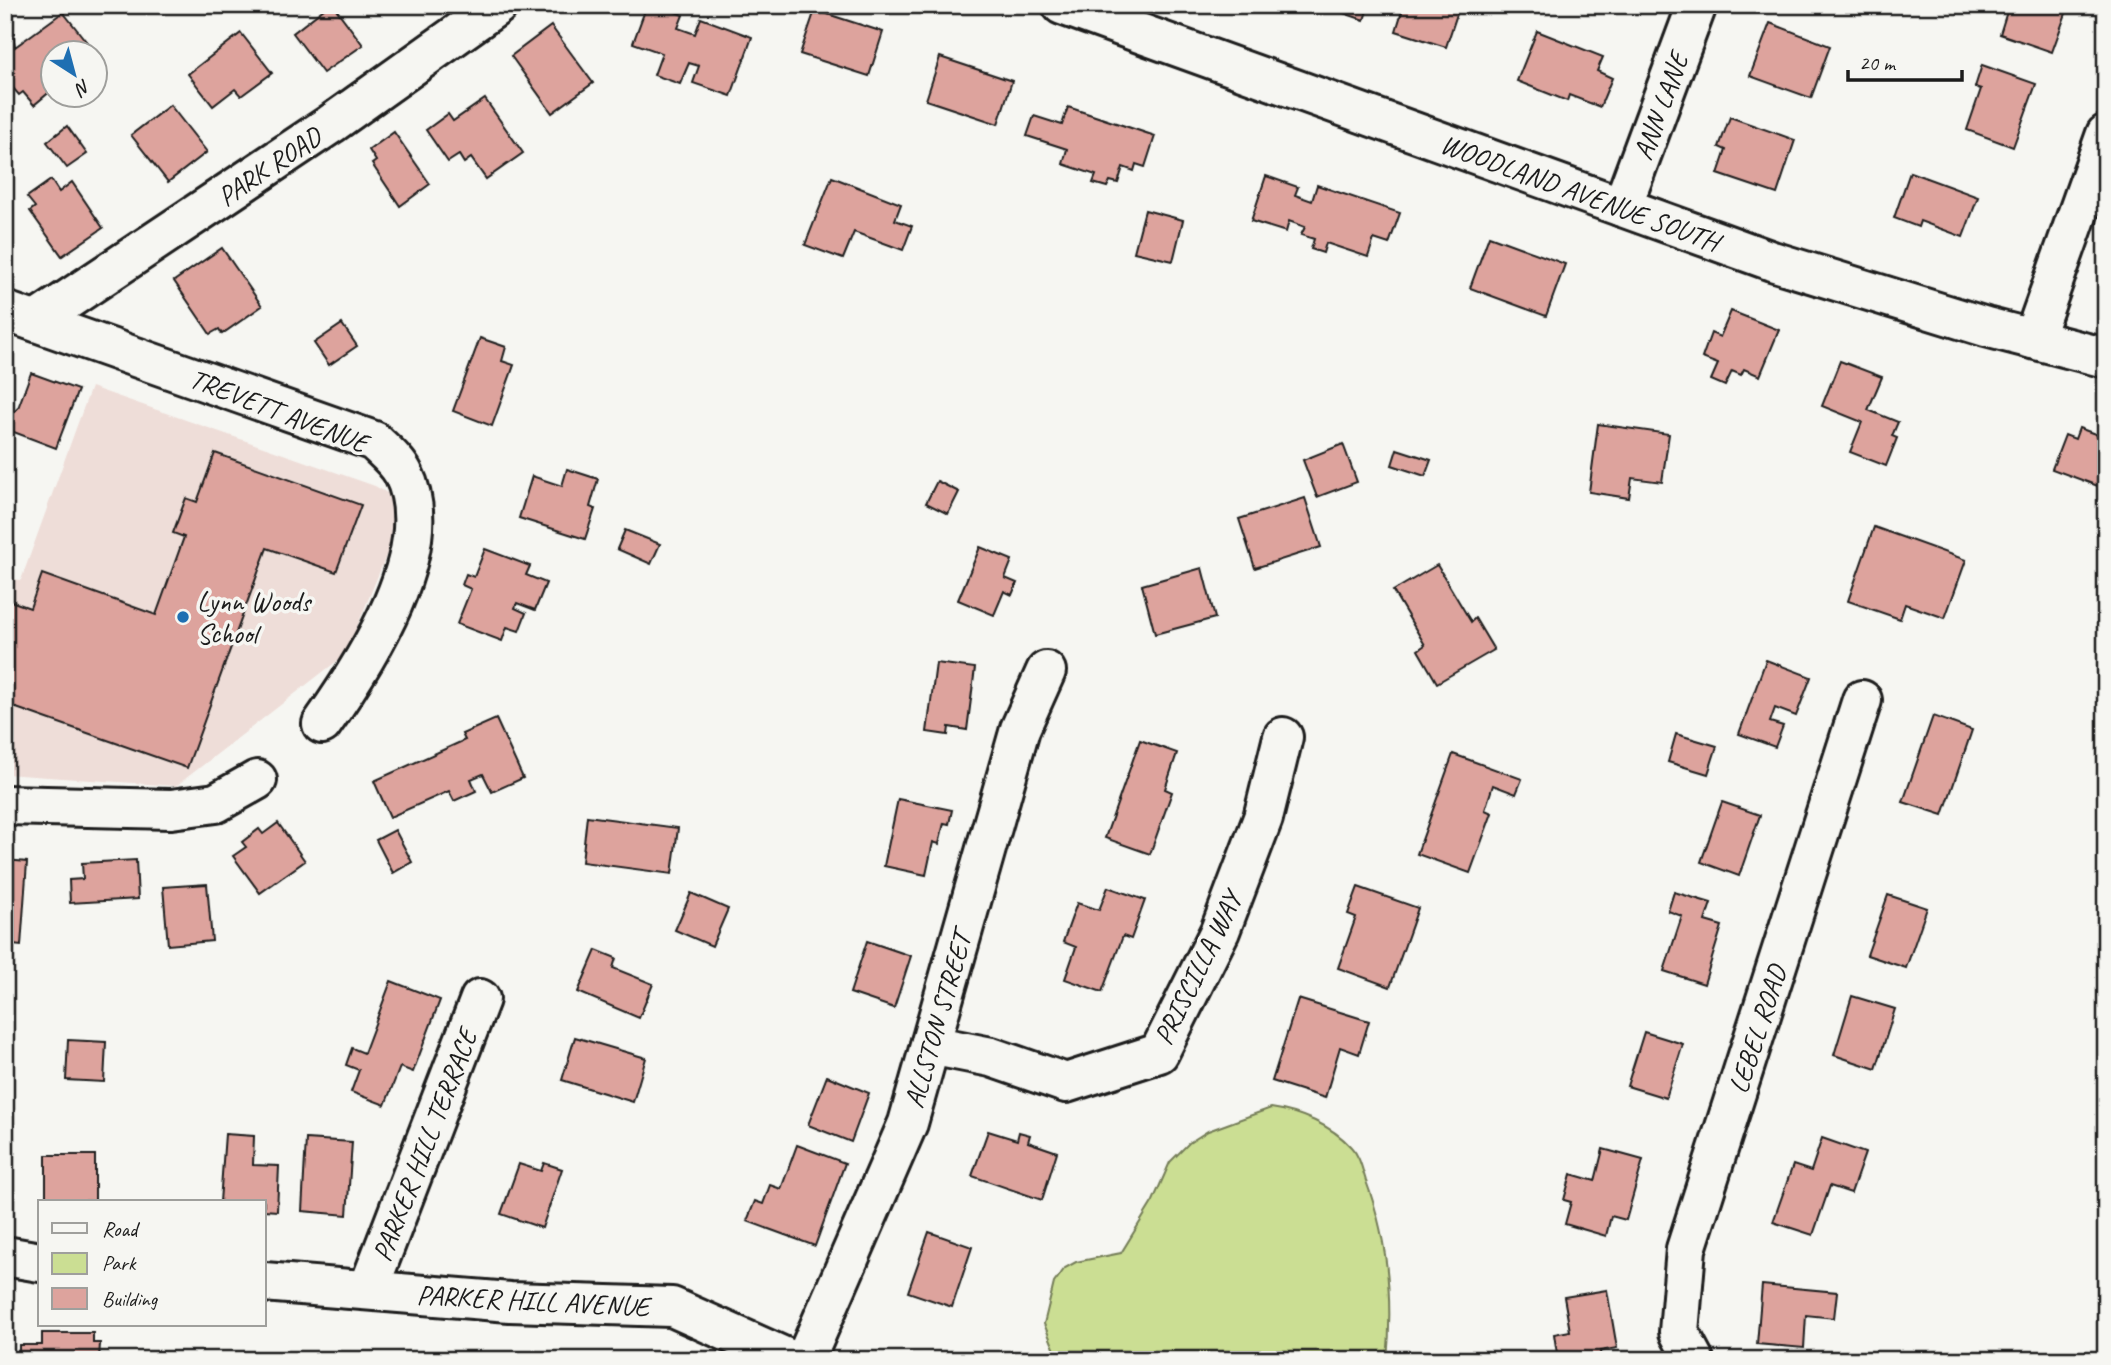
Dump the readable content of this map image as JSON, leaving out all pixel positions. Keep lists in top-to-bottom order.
{
  "streets": {
    "street": [
      "ANN LANE",
      "PARK ROAD",
      "WOODLAND AVENUE SOUTH",
      "TREVETT AVENUE",
      "PRISCILLA WAY",
      "ALLSTON STREET",
      "LEBEL ROAD",
      "PARKER HILL TERRACE",
      "PARKER HILL AVENUE"
    ]
  },
  "crossings": [
    ["ANN LANE", "WOODLAND AVENUE SOUTH"],
    ["PARK ROAD", "TREVETT AVENUE"],
    ["PRISCILLA WAY", "ALLSTON STREET"],
    ["PARKER HILL TERRACE", "PARKER HILL AVENUE"]
  ],
  "places": ["Lynn Woods School"],
  "legend": ["Road", "Park", "Building"],
  "scale_bar": "20 m",
  "north": "bottom right"
}
